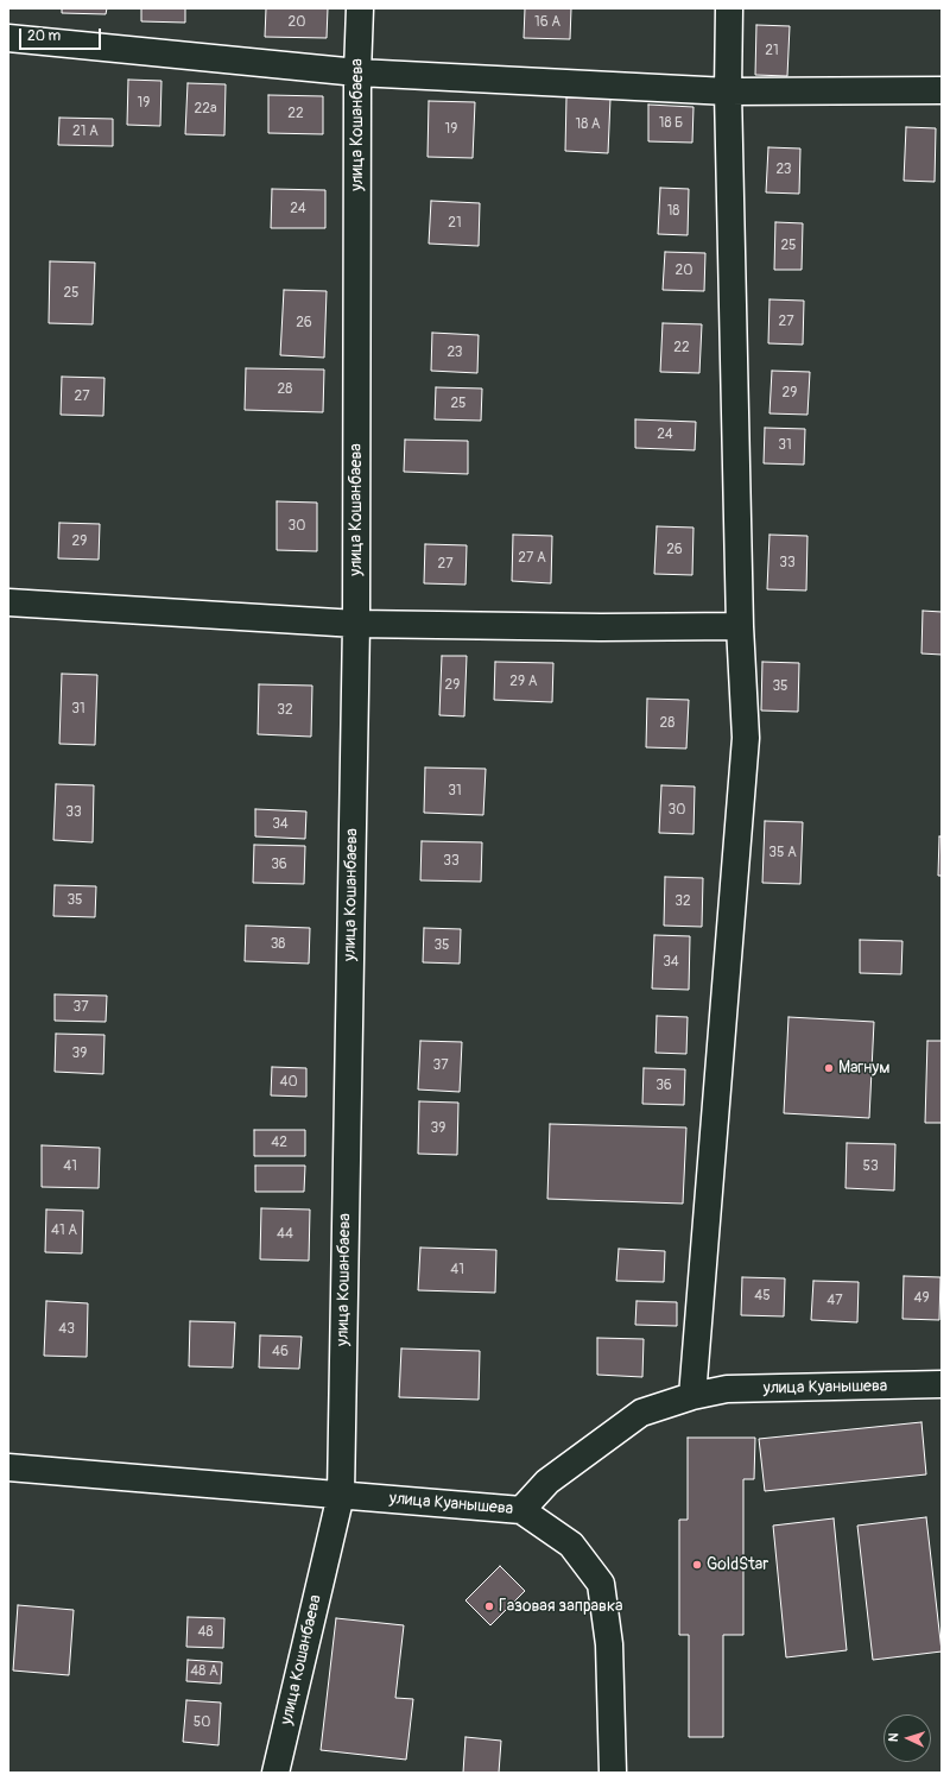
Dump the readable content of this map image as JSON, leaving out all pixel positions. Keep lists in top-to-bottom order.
{
  "streets": {
    "street": ["улица Кошанбаева", "улица Куанышева"]
  },
  "crossings": [
    ["улица Кошанбаева", "улица Куанышева"]
  ],
  "places": ["Магнум", "GoldStar", "Газовая заправка"],
  "house_numbers": [
    "20",
    "16 А",
    "21",
    "19",
    "22а",
    "22",
    "18 Б",
    "18 А",
    "19",
    "21 А",
    "23",
    "24",
    "18",
    "21",
    "25",
    "20",
    "25",
    "27",
    "26",
    "22",
    "23",
    "28",
    "29",
    "27",
    "25",
    "24",
    "31",
    "30",
    "29",
    "26",
    "27 А",
    "33",
    "27",
    "29 А",
    "29",
    "35",
    "31",
    "32",
    "28",
    "31",
    "30",
    "33",
    "34",
    "35 А",
    "33",
    "36",
    "35",
    "32",
    "38",
    "35",
    "34",
    "37",
    "39",
    "37",
    "40",
    "36",
    "39",
    "42",
    "41",
    "53",
    "41 А",
    "44",
    "41",
    "45",
    "49",
    "47",
    "43",
    "46",
    "48",
    "48 A",
    "50"
  ],
  "scale_bar": "20 m",
  "north": "left"
}
